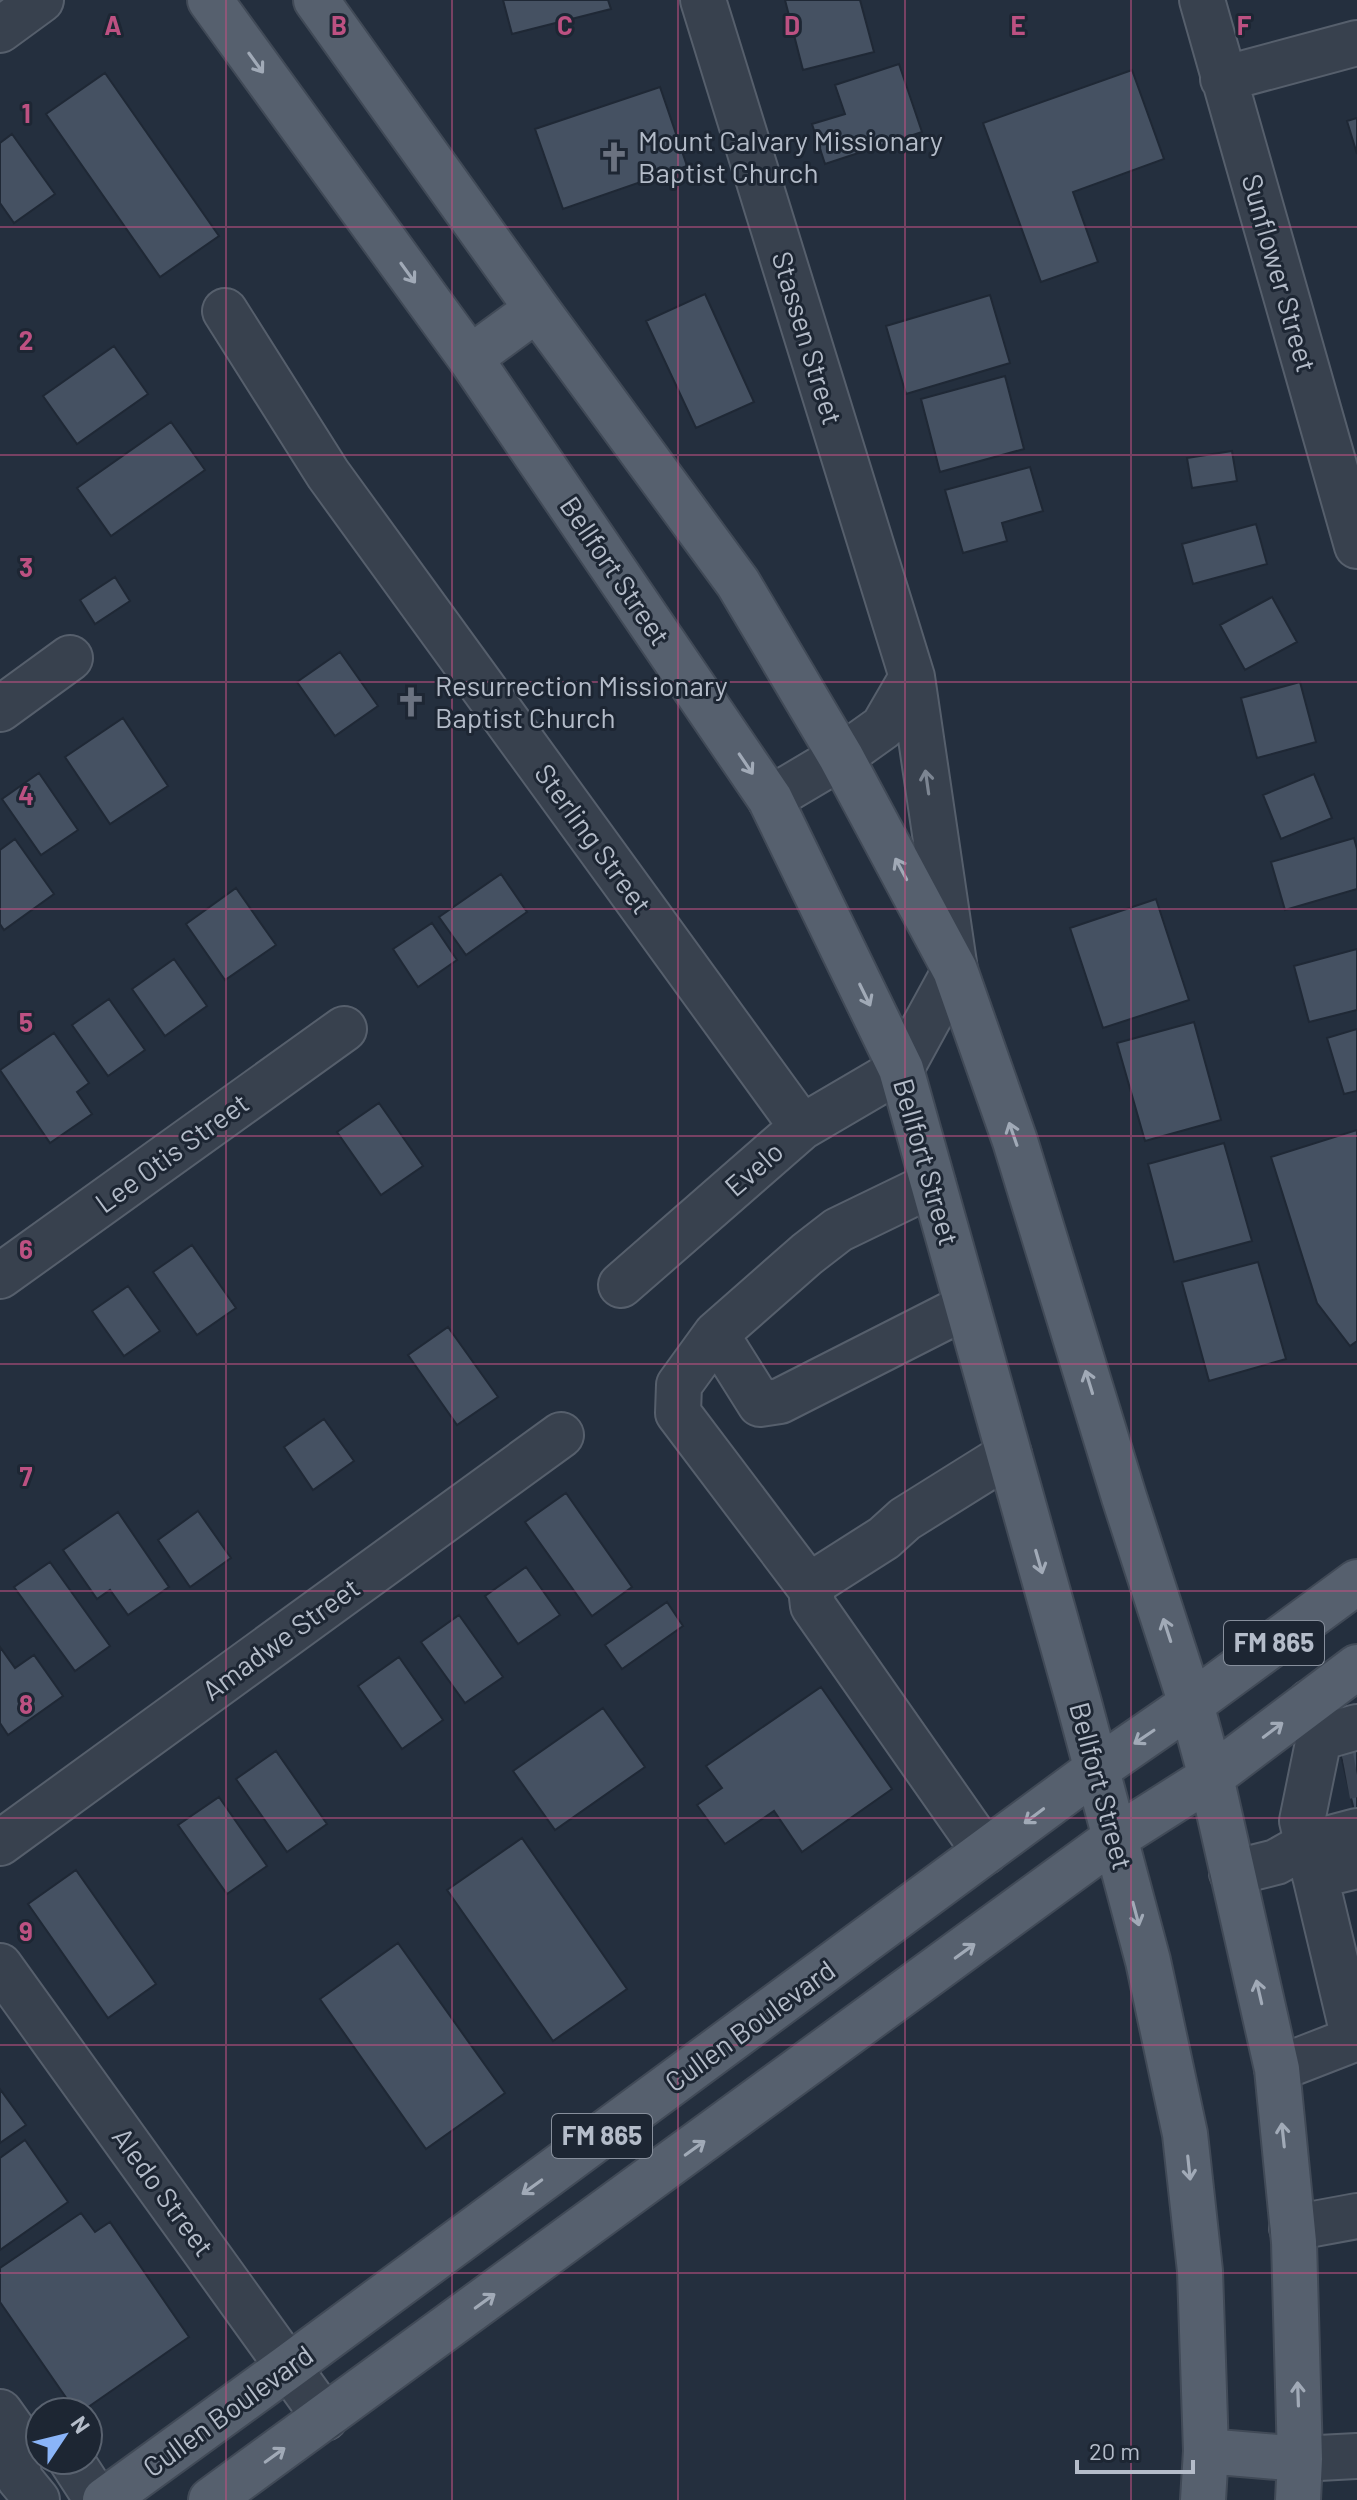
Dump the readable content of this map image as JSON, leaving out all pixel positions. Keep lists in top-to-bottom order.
{
  "streets": {
    "main road": ["Bellfort Street", "FM 865", "Cullen Boulevard"],
    "street": [
      "Sunflower Street",
      "Stassen Street",
      "Sterling Street",
      "Lee Otis Street",
      "Evelo",
      "Amadwe Street",
      "Aledo Street"
    ]
  },
  "crossings": [
    ["Bellfort Street", "Evelo"],
    ["Bellfort Street", "FM 865"],
    ["Bellfort Street", "Cullen Boulevard"],
    ["Sterling Street", "Evelo"],
    ["FM 865", "Aledo Street"],
    ["Cullen Boulevard", "Aledo Street"]
  ],
  "places": {
    "church": ["Mount Calvary Missionary Baptist Church", "Resurrection Missionary Baptist Church"]
  },
  "scale_bar": "20 m",
  "north": "top right",
  "grid": {
    "columns": [
      "A",
      "B",
      "C",
      "D",
      "E",
      "F"
    ],
    "rows": [
      "1",
      "2",
      "3",
      "4",
      "5",
      "6",
      "7",
      "8",
      "9"
    ]
  }
}
